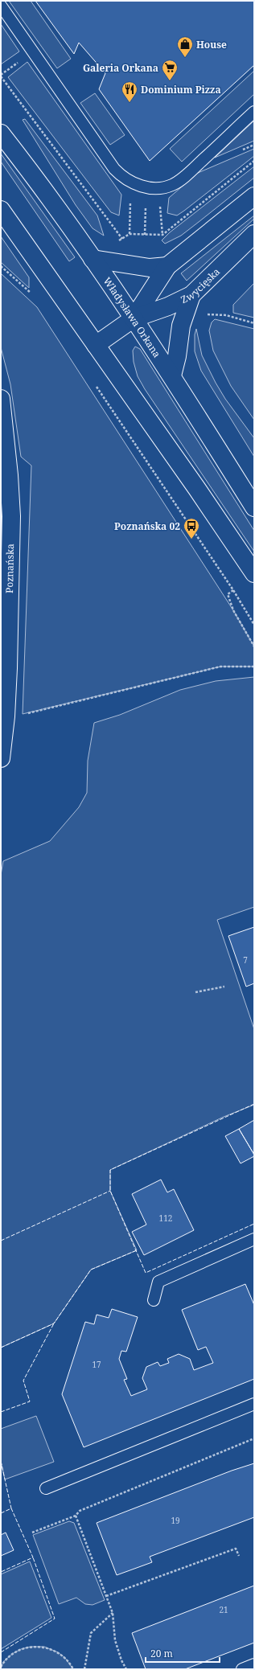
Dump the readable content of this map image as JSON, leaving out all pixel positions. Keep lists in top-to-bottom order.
{
  "streets": {
    "street": ["Zwycięska", "Władysława Orkana", "Poznańska"]
  },
  "crossings": [
    ["Zwycięska", "Władysława Orkana"]
  ],
  "places": {
    "shop": ["House"],
    "supermarket": ["Galeria Orkana"],
    "restaurant": ["Dominium Pizza"],
    "bus stop": ["Poznańska 02"]
  },
  "house_numbers": [
    "7",
    "112",
    "17",
    "19",
    "21"
  ],
  "scale_bar": "20 m"
}
